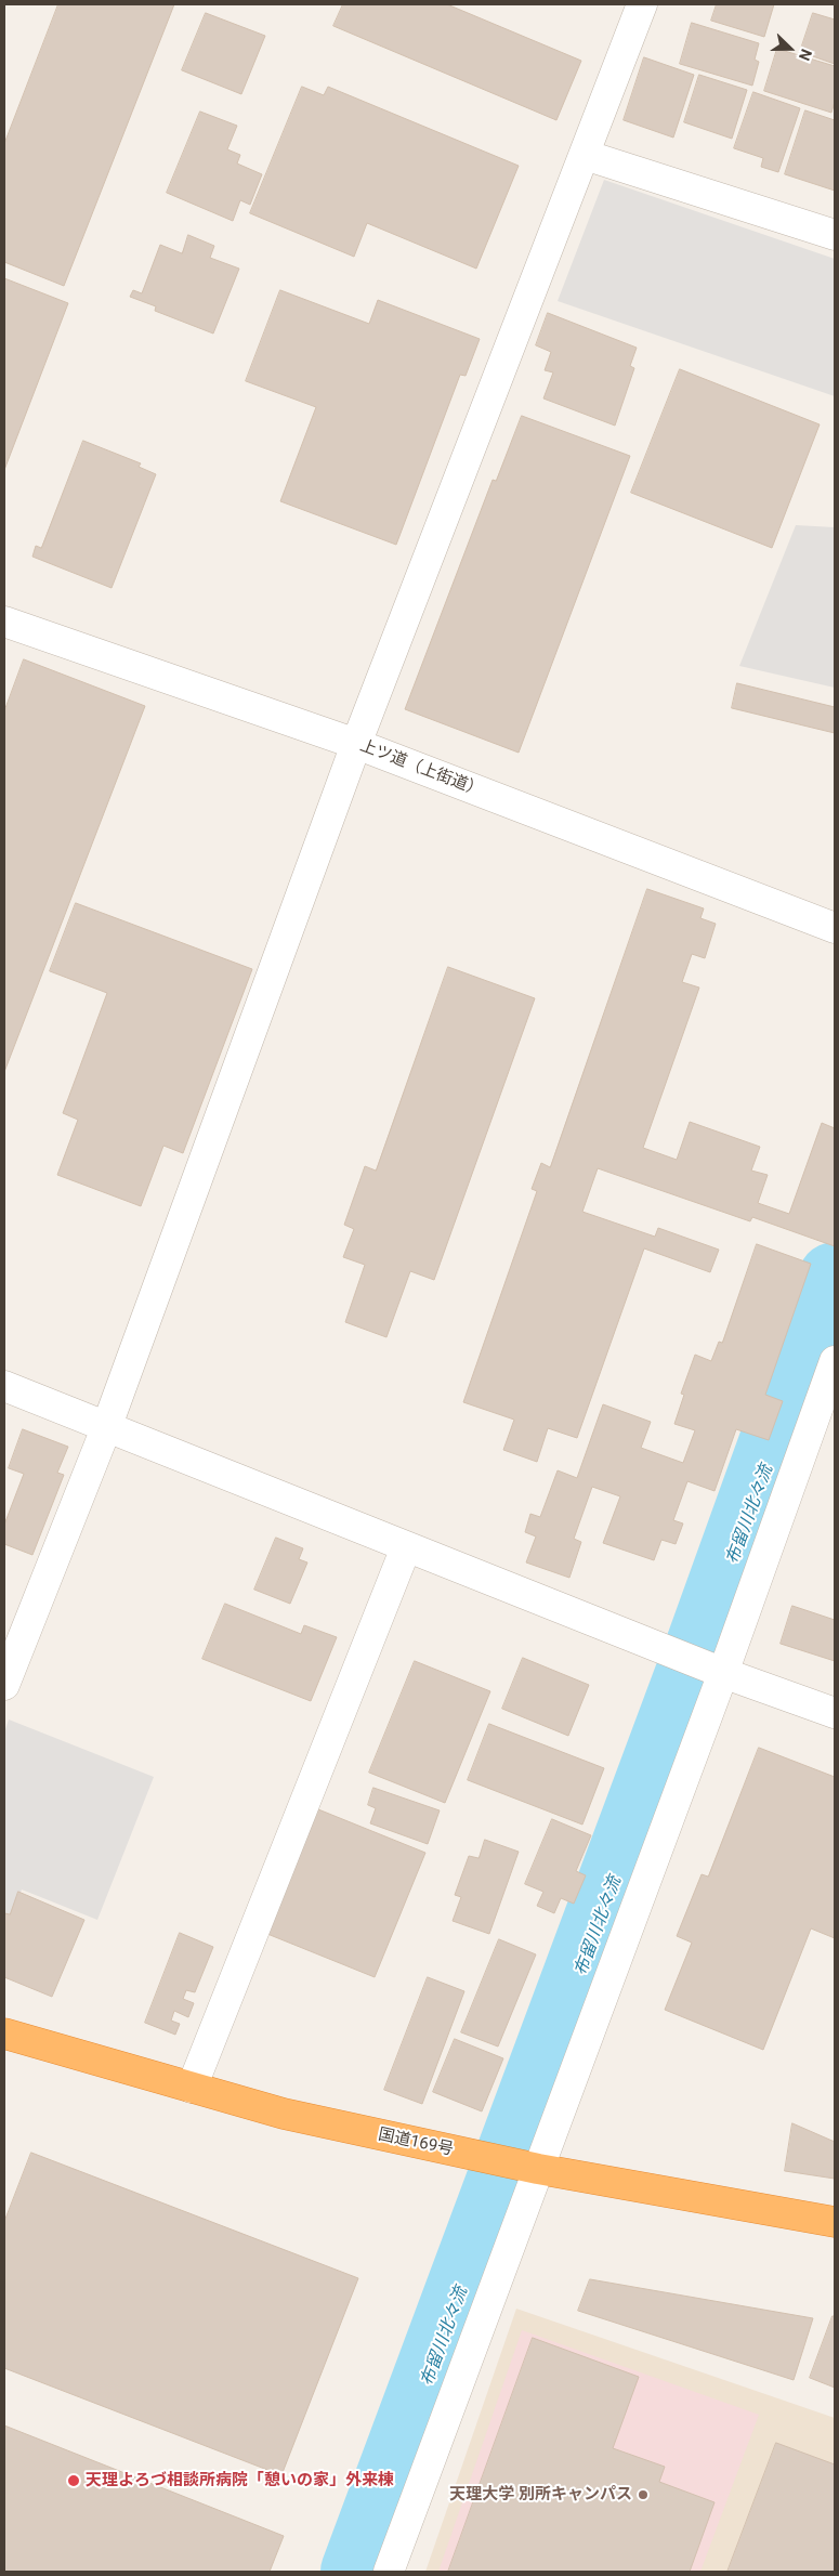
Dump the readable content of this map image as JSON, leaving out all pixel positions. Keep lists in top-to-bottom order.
{
  "streets": {
    "highway": ["国道169号"],
    "street": ["上ツ道（上街道）"]
  },
  "water": ["布留川北々流"],
  "places": ["天理よろづ相談所病院「憩いの家」外来棟", "天理大学 別所キャンパス"],
  "north": "right"
}
